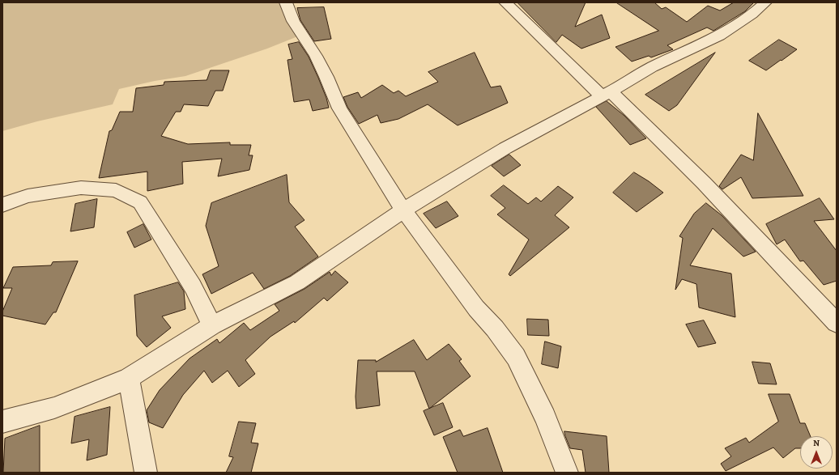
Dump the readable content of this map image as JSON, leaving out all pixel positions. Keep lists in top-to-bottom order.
{
  "north": "top"
}
